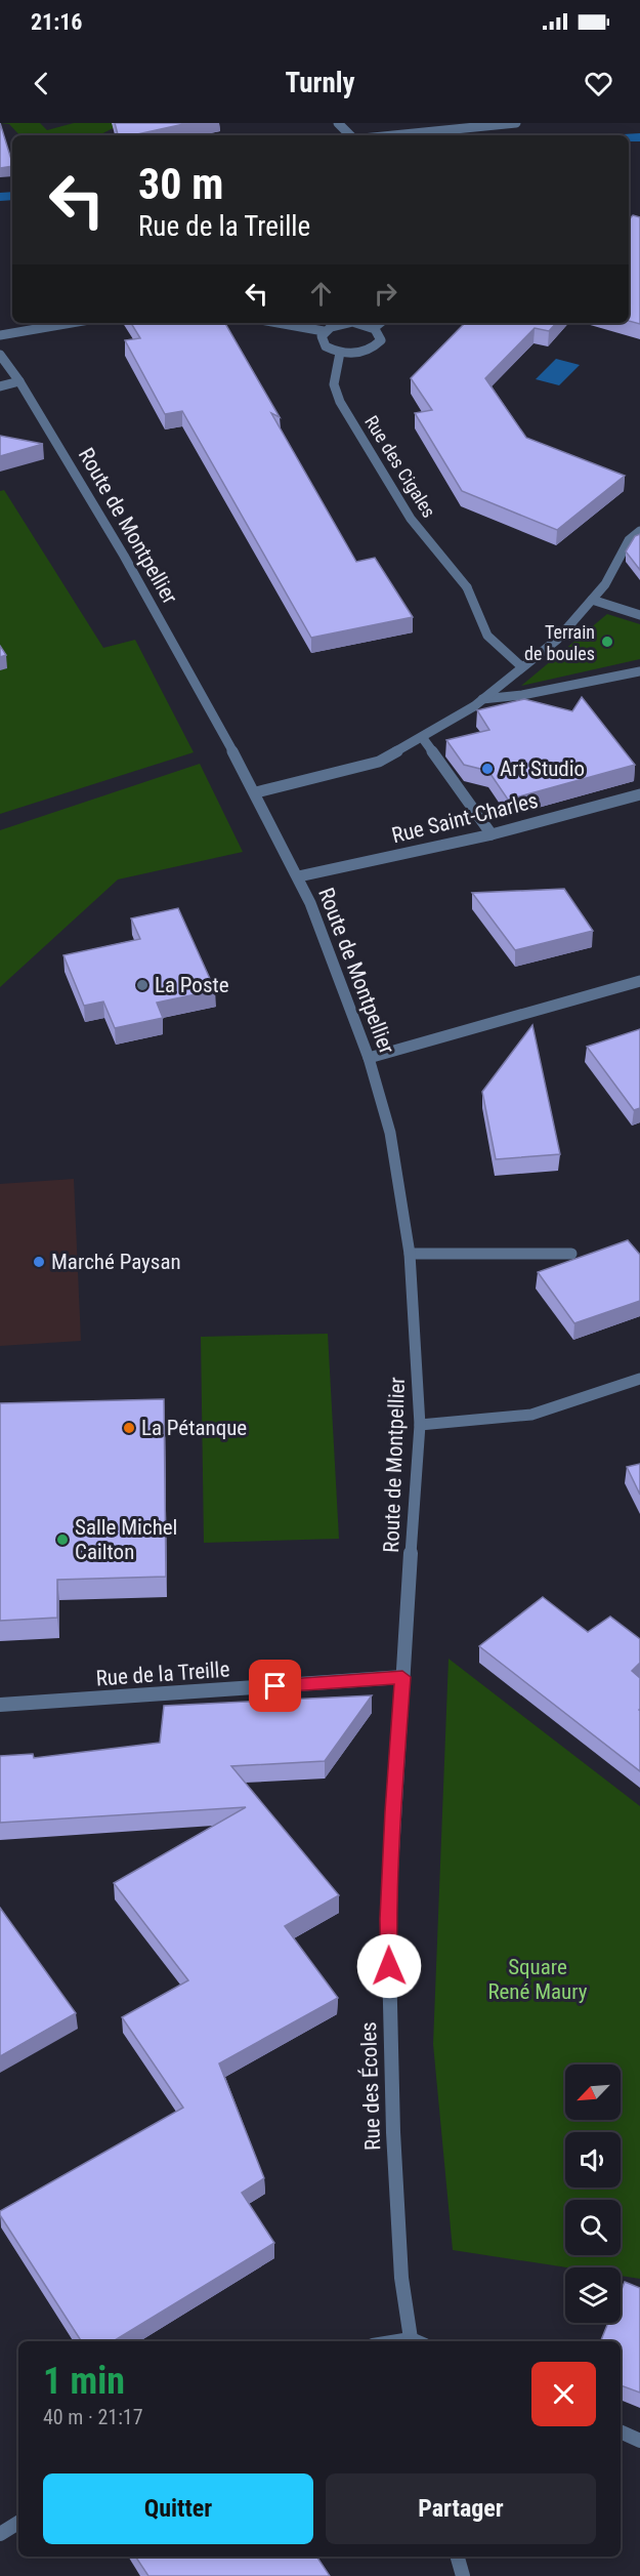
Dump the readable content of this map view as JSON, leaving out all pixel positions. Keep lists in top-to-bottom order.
{
  "streets": {
    "street": [
      "Rue des Cigales",
      "Route de Montpellier",
      "Rue Saint-Charles",
      "Rue de la Treille",
      "Rue des Écoles"
    ]
  },
  "crossings": [
    ["Route de Montpellier", "Rue Saint-Charles"],
    ["Route de Montpellier", "Rue de la Treille"],
    ["Route de Montpellier", "Rue des Écoles"],
    ["Rue de la Treille", "Rue des Écoles"]
  ],
  "parks": ["Square René Maury"],
  "places": [
    "Terrain de boules",
    "Art Studio",
    "La Poste",
    "Marché Paysan",
    "La Pétanque",
    "Salle Michel Cailton"
  ],
  "north": "bottom left",
  "page": {
    "status": "21:16",
    "header": "Turnly",
    "turn": ["30 m", "Rue de la Treille"],
    "heading": ["1 min", "40 m · 21:17"],
    "buttons": ["Quitter", "Partager"]
  }
}
